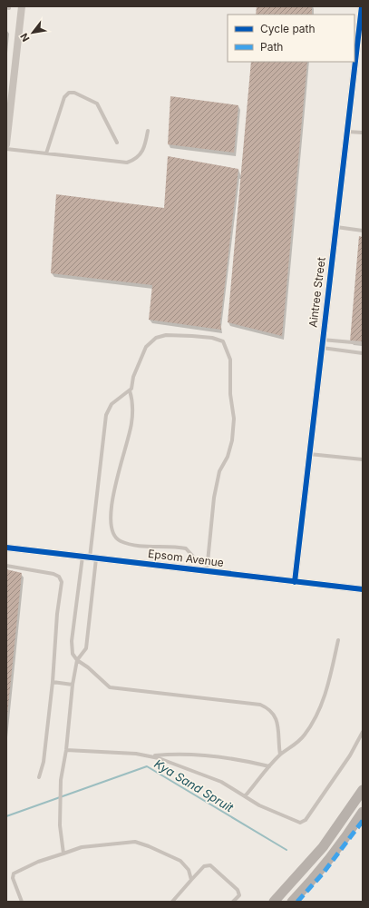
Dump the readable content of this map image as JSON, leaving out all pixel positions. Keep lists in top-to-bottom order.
{
  "streets": {
    "street": ["Aintree Street", "Epsom Avenue"]
  },
  "crossings": [
    ["Aintree Street", "Epsom Avenue"]
  ],
  "water": ["Kya Sand Spruit"],
  "legend": ["Cycle path", "Path"],
  "north": "bottom left"
}
